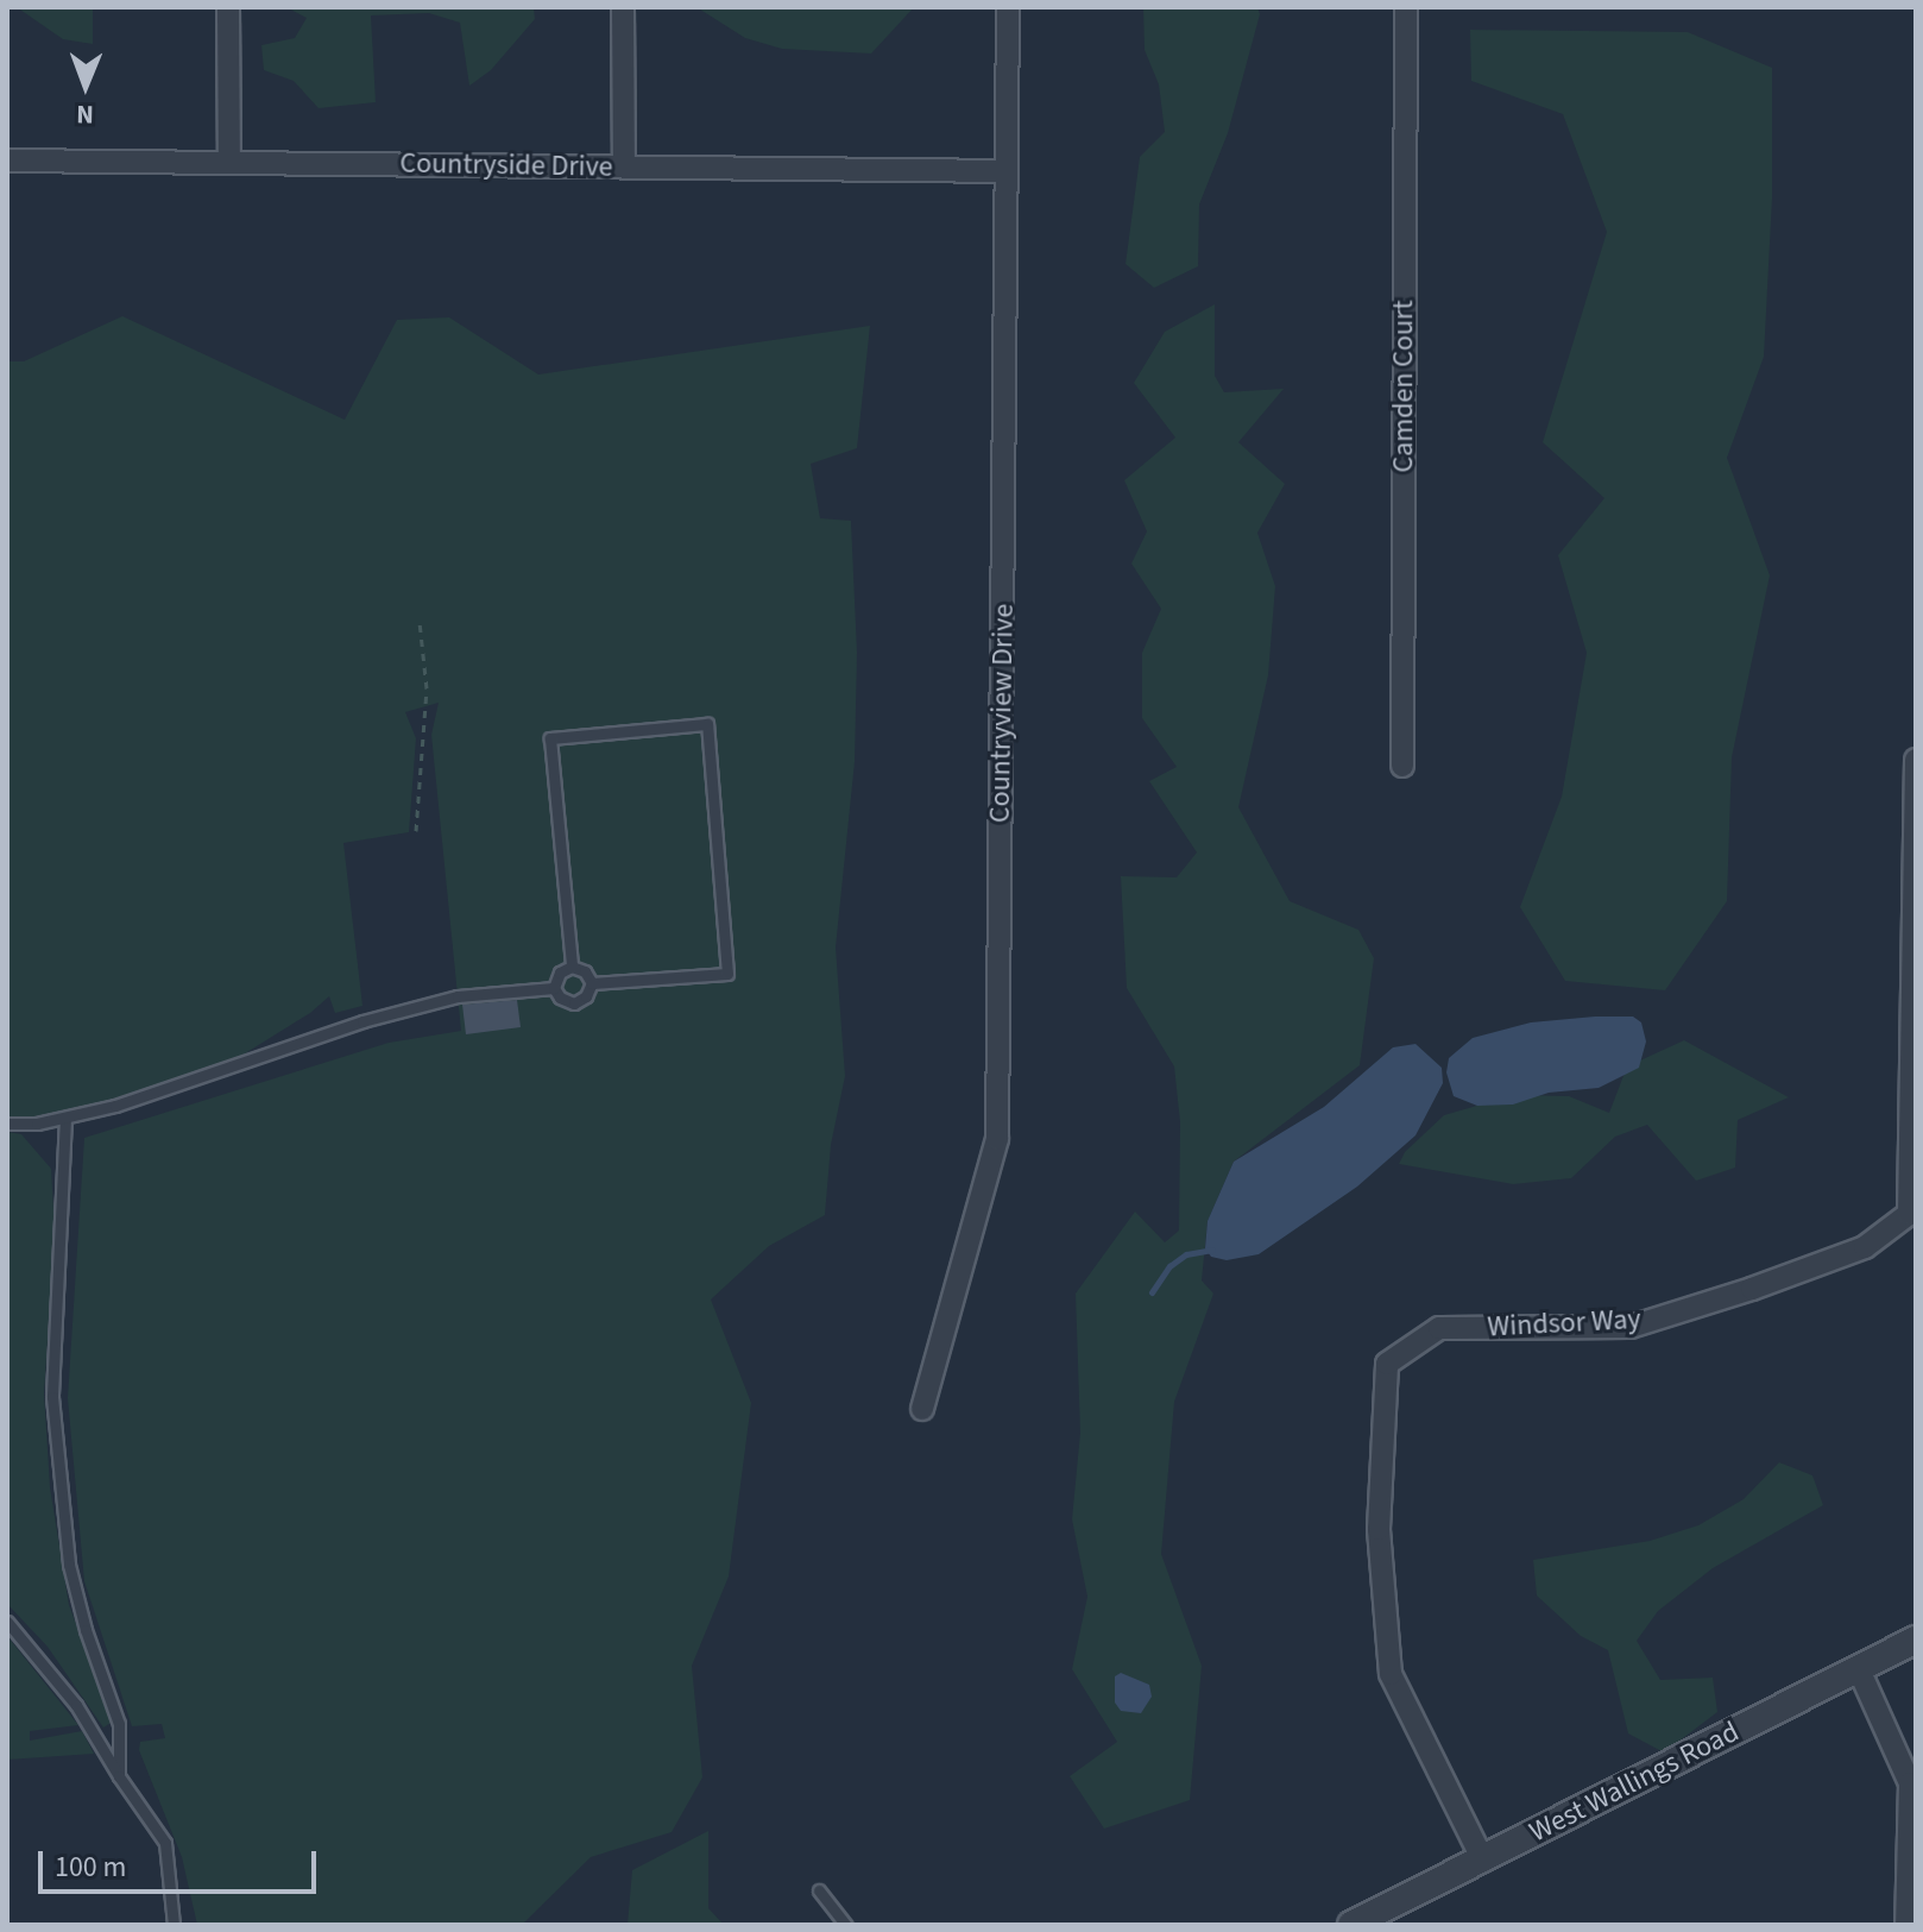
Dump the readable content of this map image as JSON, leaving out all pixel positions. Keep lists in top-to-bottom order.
{
  "streets": {
    "street": [
      "Countryside Drive",
      "Camden Court",
      "Countryview Drive",
      "Windsor Way",
      "West Wallings Road"
    ]
  },
  "crossings": [
    ["Countryside Drive", "Countryview Drive"],
    ["Windsor Way", "West Wallings Road"]
  ],
  "scale_bar": "100 m",
  "north": "bottom"
}
